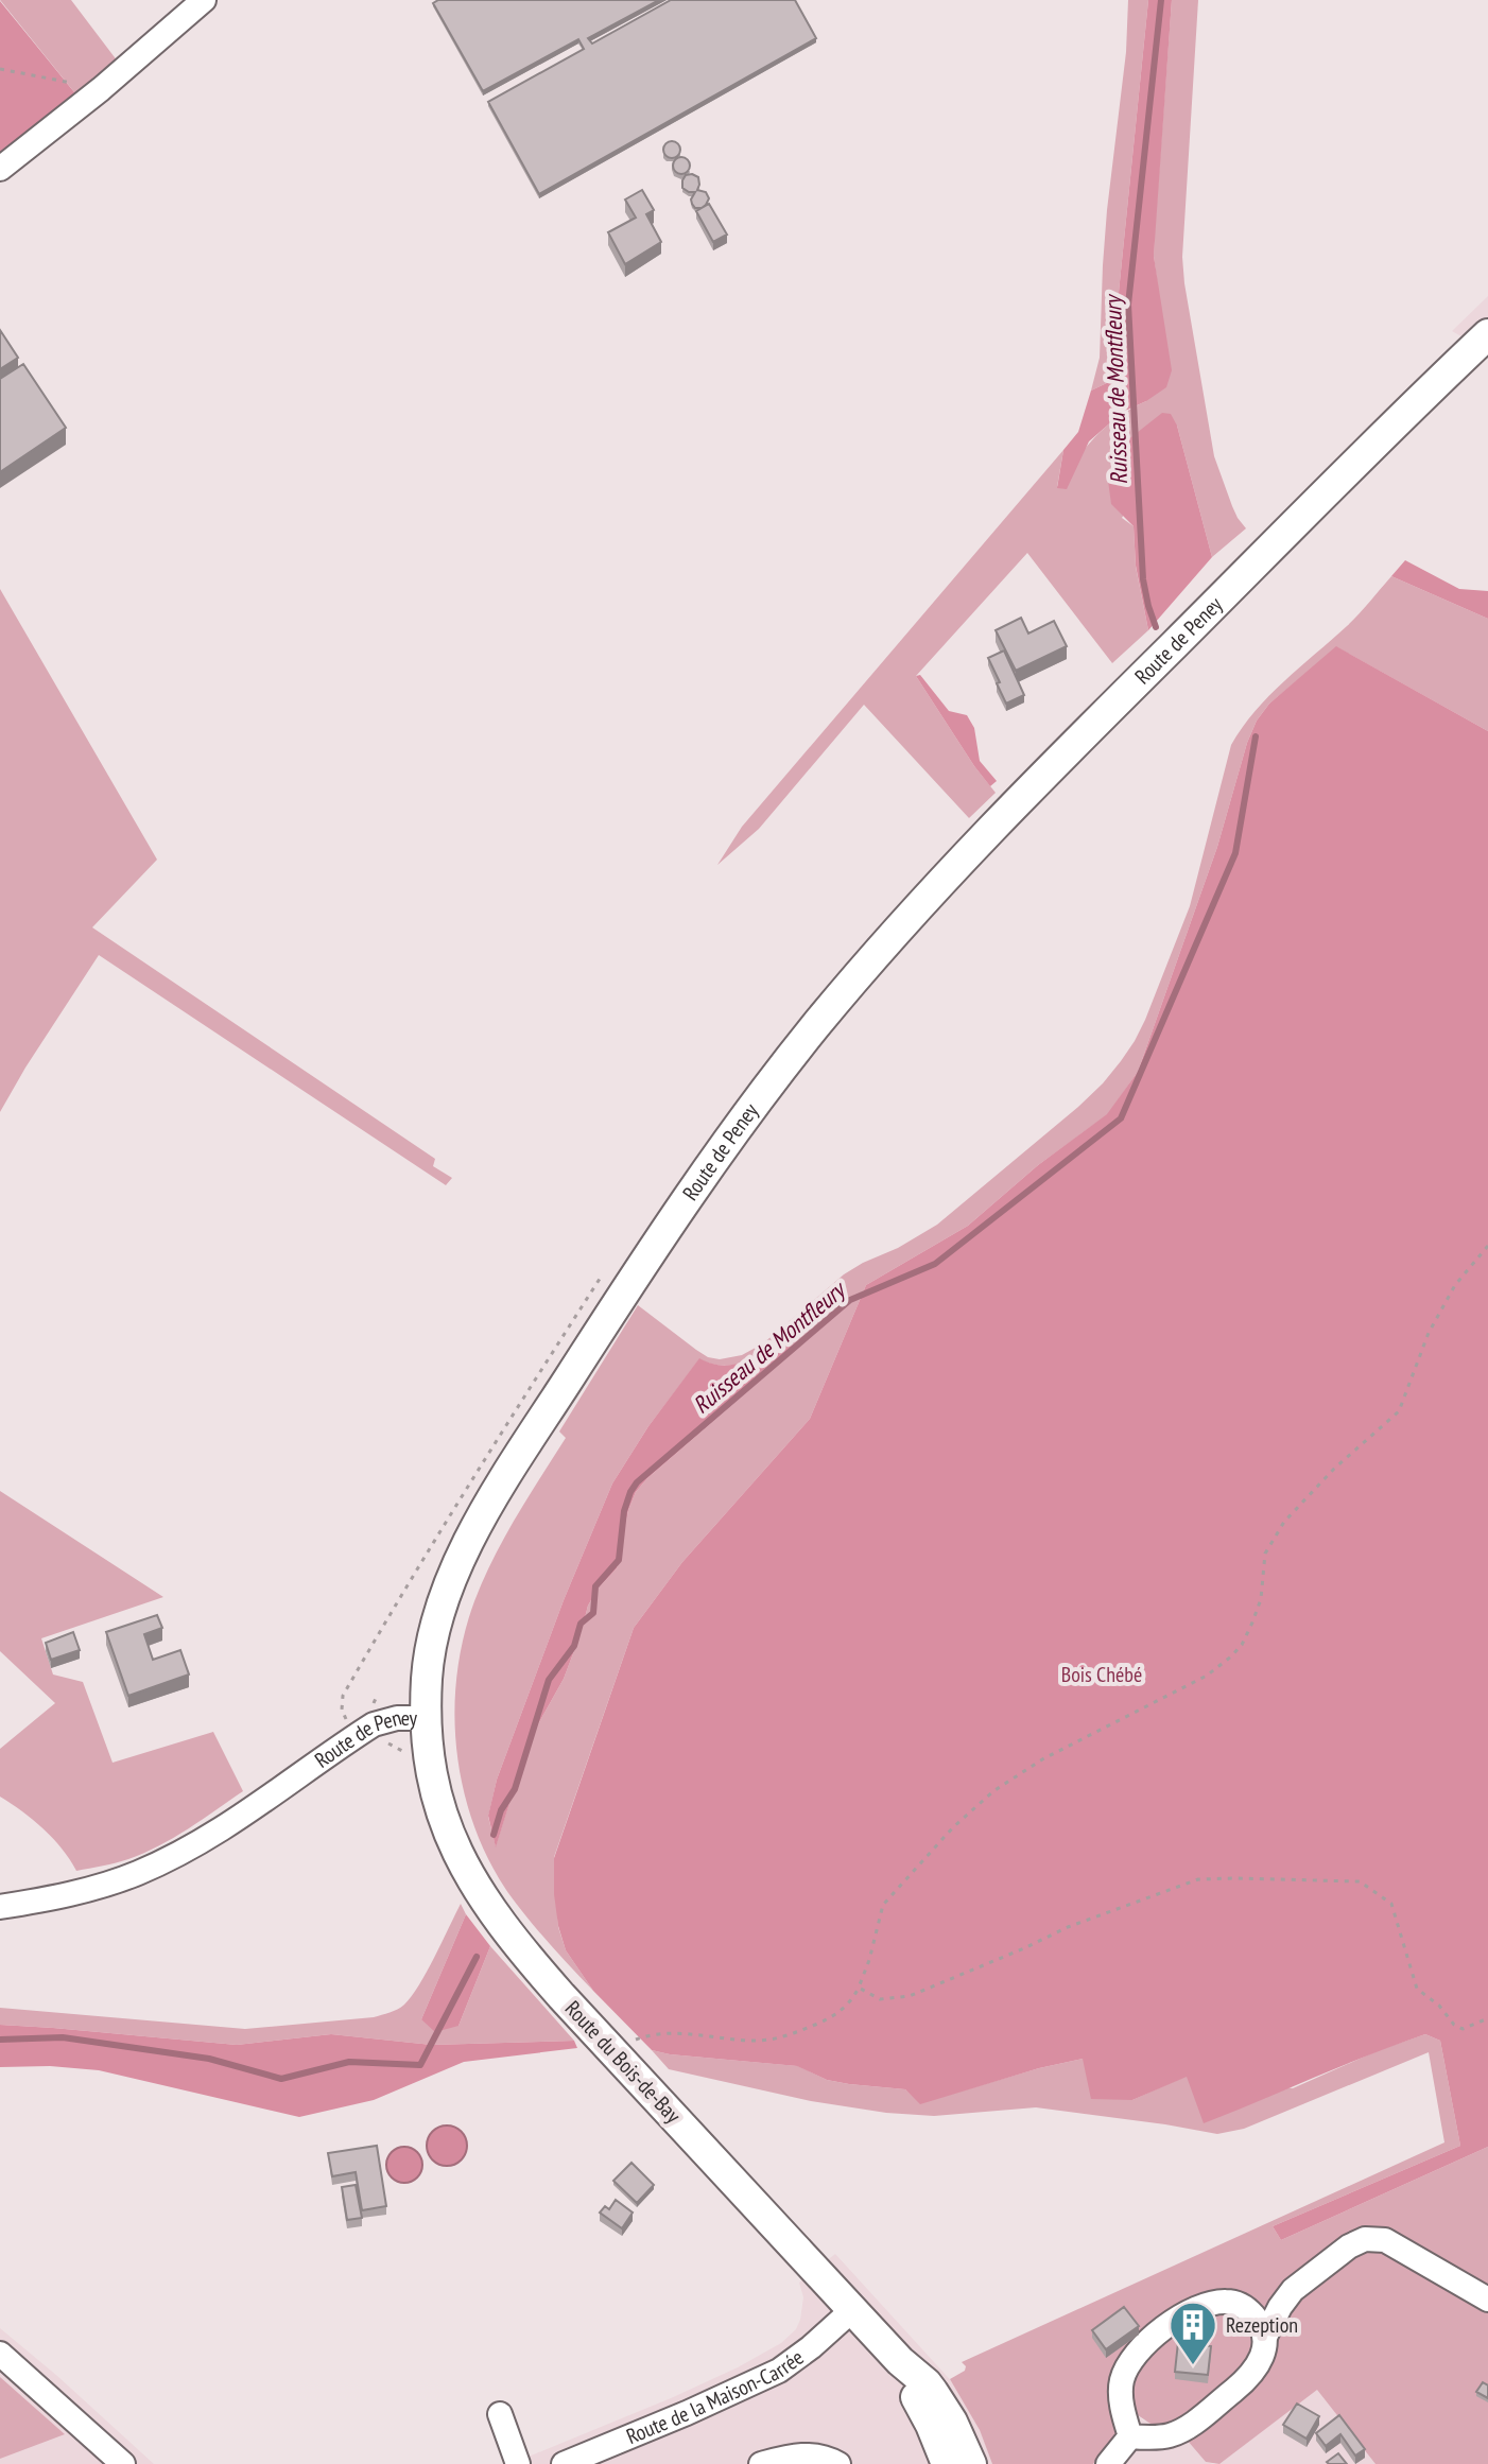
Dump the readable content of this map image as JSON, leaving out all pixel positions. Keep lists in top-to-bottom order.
{
  "streets": {
    "main road": ["Route de Peney", "Route du Bois-de-Bay"],
    "street": ["Route de la Maison-Carrée"]
  },
  "crossings": [
    ["Route de Peney", "Route du Bois-de-Bay"],
    ["Route du Bois-de-Bay", "Route de la Maison-Carrée"]
  ],
  "water": ["Ruisseau de Montfleury"],
  "parks": ["Bois Chébé"],
  "places": {
    "building": ["Rezeption"]
  }
}
